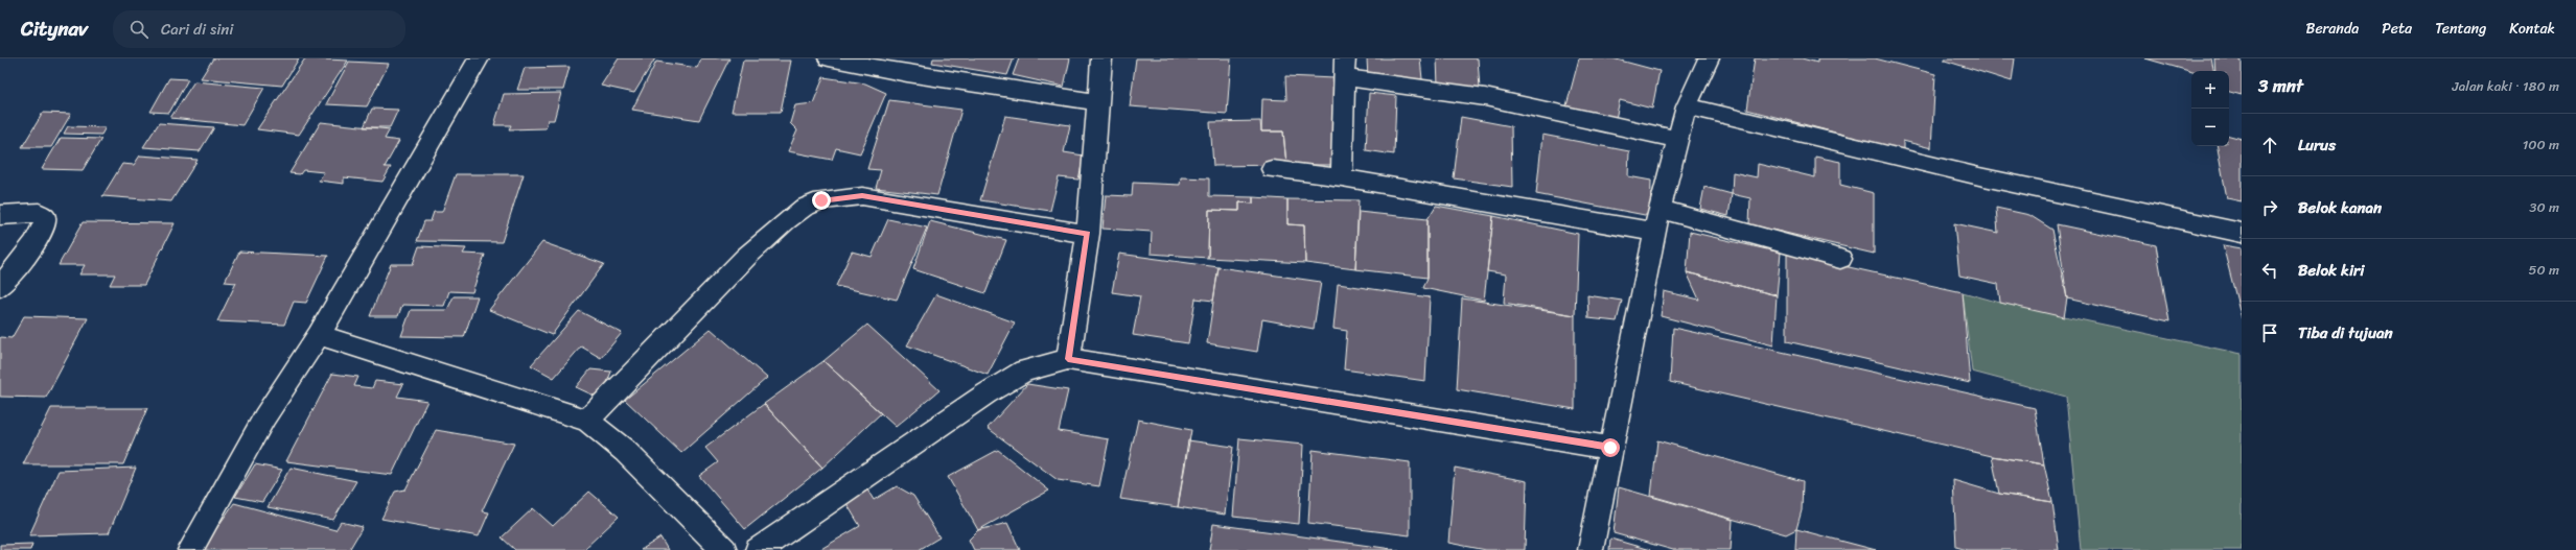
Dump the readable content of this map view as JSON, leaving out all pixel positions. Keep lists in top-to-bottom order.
{
  "page": {
    "header": "Citynav",
    "search": "Cari di sini",
    "nav": [
      "Beranda",
      "Peta",
      "Tentang",
      "Kontak"
    ],
    "heading": ["3 mnt", "Jalan kaki · 180 m"],
    "map_buttons": ["+", "−"],
    "list": [
      ["Lurus", "100 m"],
      ["Belok kanan", "30 m"],
      ["Belok kiri", "50 m"],
      "Tiba di tujuan"
    ]
  }
}
